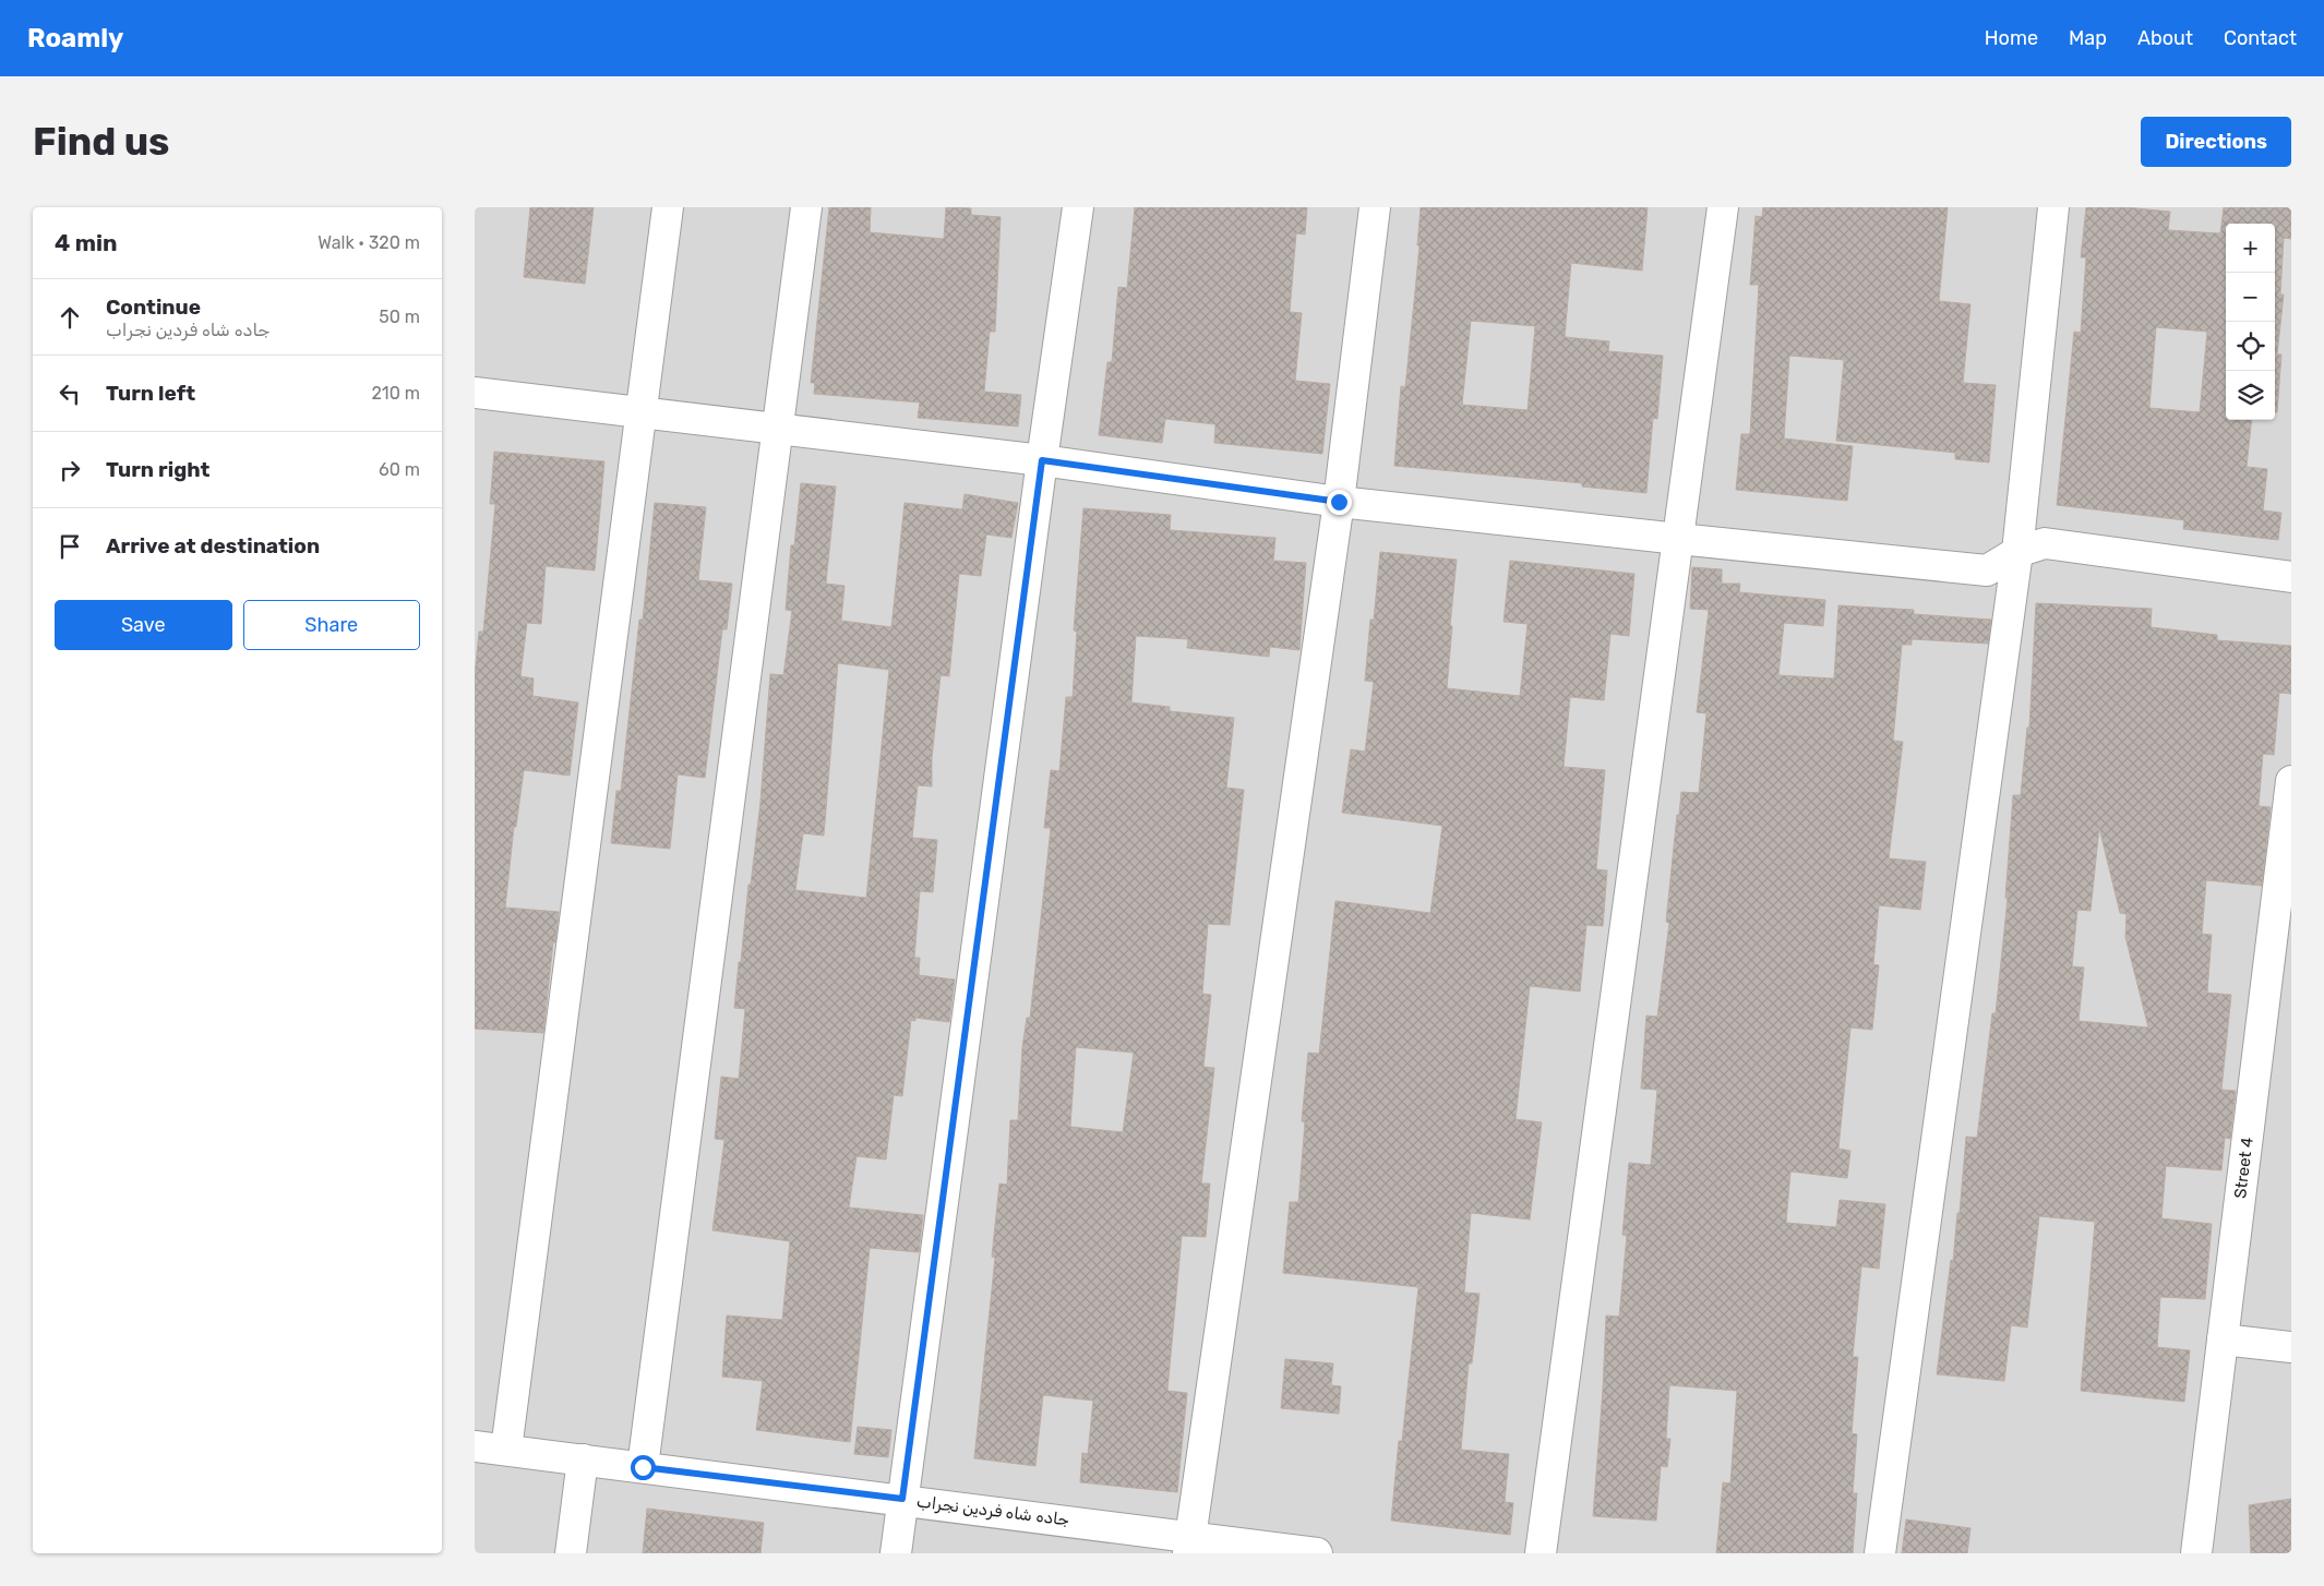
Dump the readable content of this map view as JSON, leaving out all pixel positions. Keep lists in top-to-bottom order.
{
  "streets": {
    "street": ["Street 4", "جاده شاه فردین نجراب"]
  },
  "page": {
    "header": "Roamly",
    "nav": [
      "Home",
      "Map",
      "About",
      "Contact"
    ],
    "buttons": [
      "Directions",
      ["Save", "Share"]
    ],
    "title": "Find us",
    "heading": ["4 min", "Walk · 320 m"],
    "map_buttons": ["+", "−"],
    "list": [
      ["Continue", "جاده شاه فردین نجراب", "50 m"],
      ["Turn left", "210 m"],
      ["Turn right", "60 m"],
      "Arrive at destination"
    ]
  }
}
